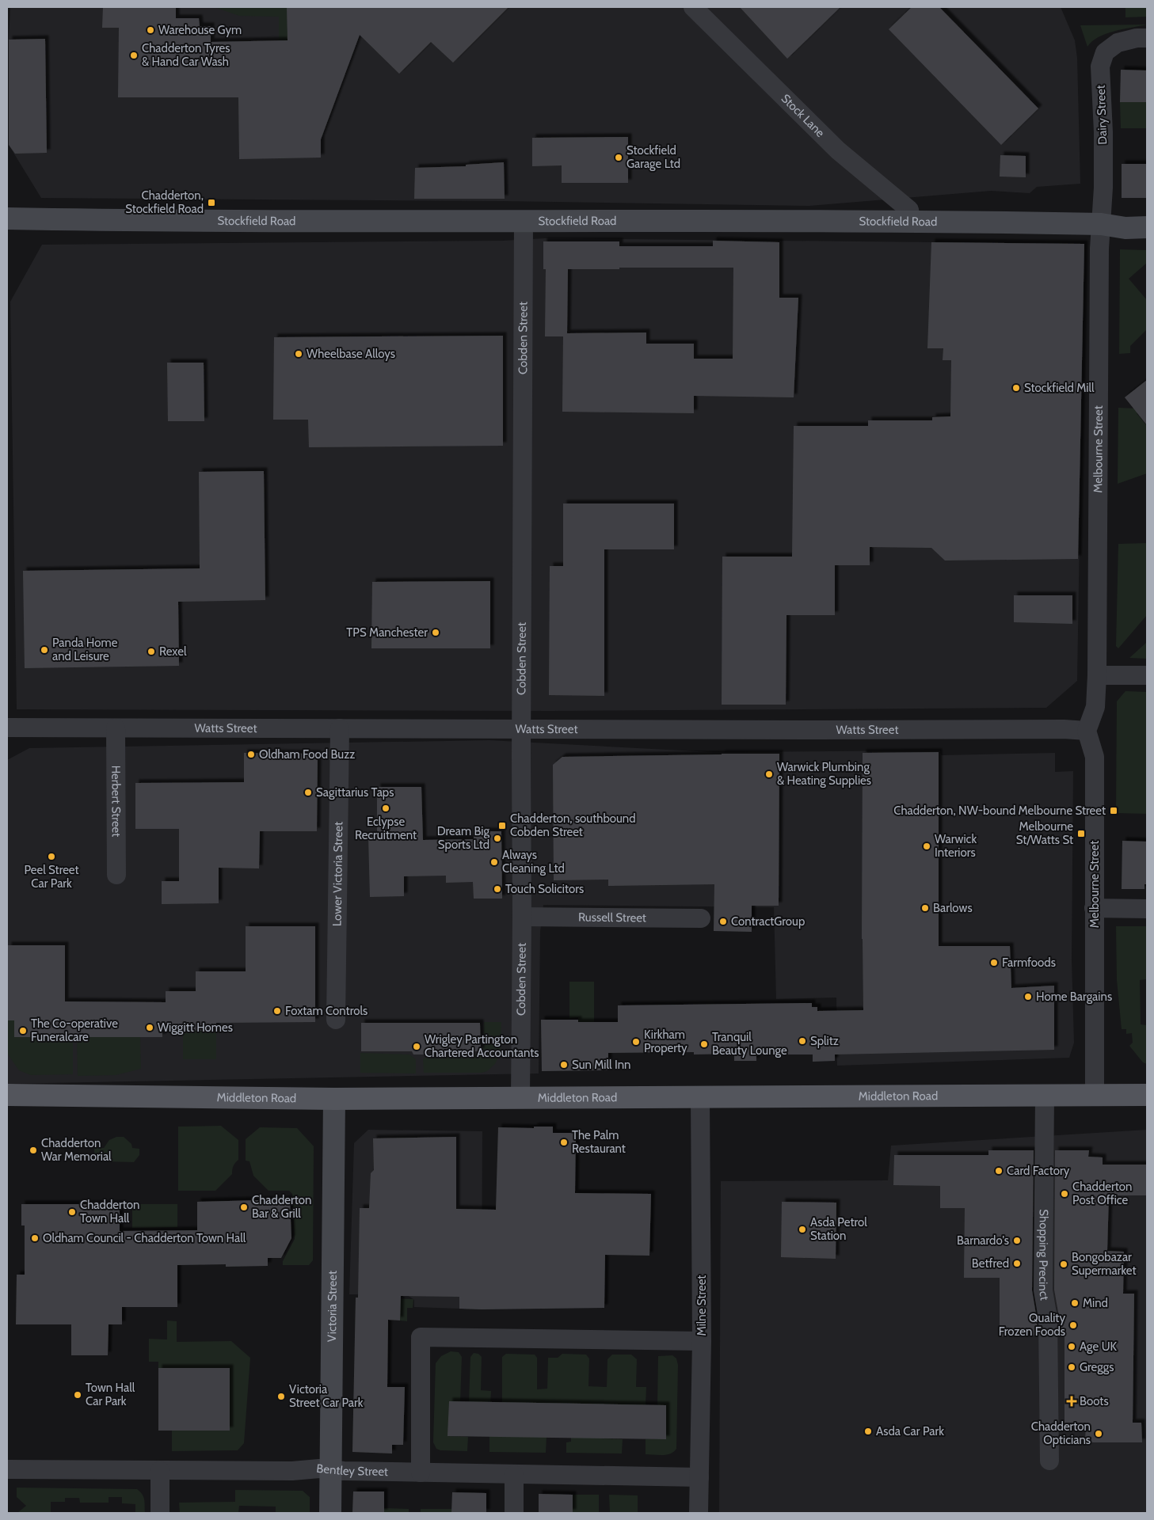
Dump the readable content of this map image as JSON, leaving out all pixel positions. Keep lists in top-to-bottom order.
{
  "streets": {
    "main road": ["Middleton Road"],
    "street": [
      "Dairy Street",
      "Stock Lane",
      "Stockfield Road",
      "Cobden Street",
      "Melbourne Street",
      "Watts Street",
      "Herbert Street",
      "Lower Victoria Street",
      "Russell Street",
      "Shopping Precinct",
      "Milne Street",
      "Victoria Street",
      "Bentley Street"
    ]
  },
  "crossings": [
    ["Dairy Street", "Stockfield Road"],
    ["Dairy Street", "Melbourne Street"],
    ["Stock Lane", "Stockfield Road"],
    ["Stockfield Road", "Cobden Street"],
    ["Stockfield Road", "Melbourne Street"],
    ["Cobden Street", "Watts Street"],
    ["Cobden Street", "Russell Street"],
    ["Cobden Street", "Middleton Road"],
    ["Melbourne Street", "Watts Street"],
    ["Melbourne Street", "Middleton Road"],
    ["Watts Street", "Herbert Street"],
    ["Watts Street", "Lower Victoria Street"],
    ["Middleton Road", "Shopping Precinct"],
    ["Middleton Road", "Milne Street"],
    ["Middleton Road", "Victoria Street"],
    ["Milne Street", "Bentley Street"],
    ["Victoria Street", "Bentley Street"]
  ],
  "places": {
    "other": [
      "Warehouse Gym",
      "Chadderton Tyres & Hand Car Wash",
      "Stockfield Garage Ltd",
      "Wheelbase Alloys",
      "Stockfield Mill",
      "TPS Manchester",
      "Panda Home and Leisure",
      "Rexel",
      "Oldham Food Buzz",
      "Warwick Plumbing & Heating Supplies",
      "Sagittarius Taps",
      "Eclypse Recruitment",
      "Dream Big Sports Ltd",
      "Warwick Interiors",
      "Peel Street Car Park",
      "Always Cleaning Ltd",
      "Touch Solicitors",
      "Barlows",
      "ContractGroup",
      "Farmfoods",
      "Home Bargains",
      "Foxtam Controls",
      "Wiggitt Homes",
      "The Co-operative Funeralcare",
      "Splitz",
      "Kirkham Property",
      "Tranquil Beauty Lounge",
      "Wrigley Partington Chartered Accountants",
      "Sun Mill Inn",
      "The Palm Restaurant",
      "Chadderton War Memorial",
      "Card Factory",
      "Chadderton Post Office",
      "Chadderton Bar & Grill",
      "Chadderton Town Hall",
      "Asda Petrol Station",
      "Oldham Council - Chadderton Town Hall",
      "Barnardo's",
      "Betfred",
      "Bongobazar Supermarket",
      "Mind",
      "Quality Frozen Foods",
      "Age UK",
      "Greggs",
      "Town Hall Car Park",
      "Victoria Street Car Park",
      "Asda Car Park",
      "Chadderton Opticians"
    ],
    "transit": [
      "Chadderton, Stockfield Road",
      "Chadderton, NW-bound Melbourne Street",
      "Chadderton, southbound Cobden Street",
      "Melbourne St/Watts St"
    ],
    "health": ["Boots"]
  }
}
